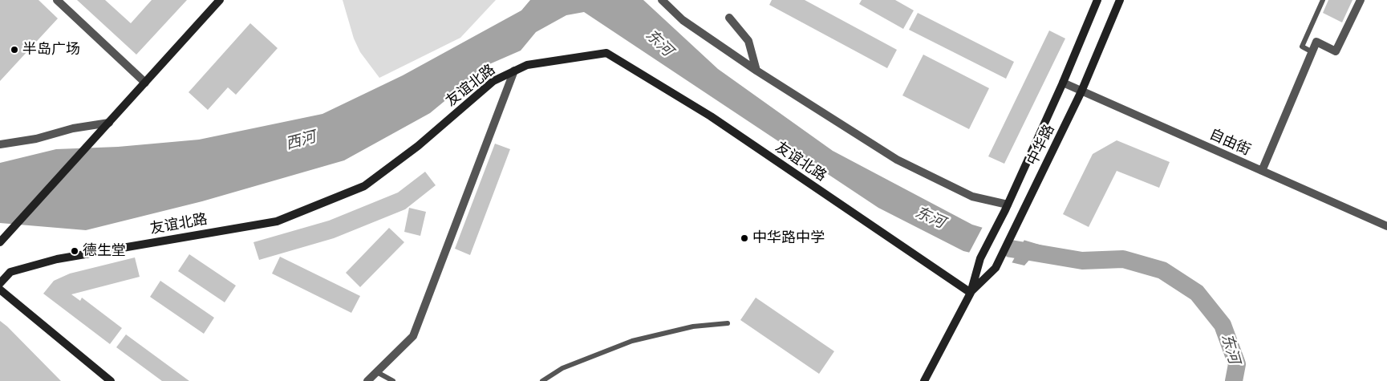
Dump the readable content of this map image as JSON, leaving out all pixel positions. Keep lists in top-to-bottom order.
{
  "streets": {
    "street": ["友谊北路", "自由街", "中华路"]
  },
  "crossings": [
    ["友谊北路", "中华路"],
    ["自由街", "中华路"]
  ],
  "water": ["东河", "西河"],
  "places": ["半岛广场", "中华路中学", "德生堂"]
}
